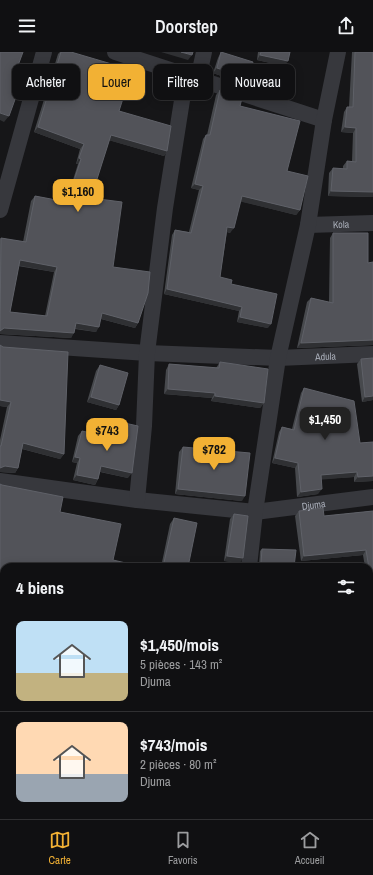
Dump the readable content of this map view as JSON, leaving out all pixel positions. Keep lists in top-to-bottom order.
{
  "streets": {
    "street": ["Kola", "Adula", "Djuma"]
  },
  "page": {
    "header": "Doorstep",
    "chip": [
      "Acheter",
      "Louer",
      "Filtres",
      "Nouveau"
    ],
    "price": [
      "$1,160",
      "$1,450",
      "$743",
      "$782"
    ],
    "heading": "4 biens",
    "list": [
      {
        "name": "$1,450/mois",
        "note": "5 pièces · 143 m² · Djuma"
      },
      {
        "name": "$743/mois",
        "note": "2 pièces · 80 m² · Djuma"
      }
    ],
    "tabs": ["Carte", "Favoris", "Accueil"]
  }
}
